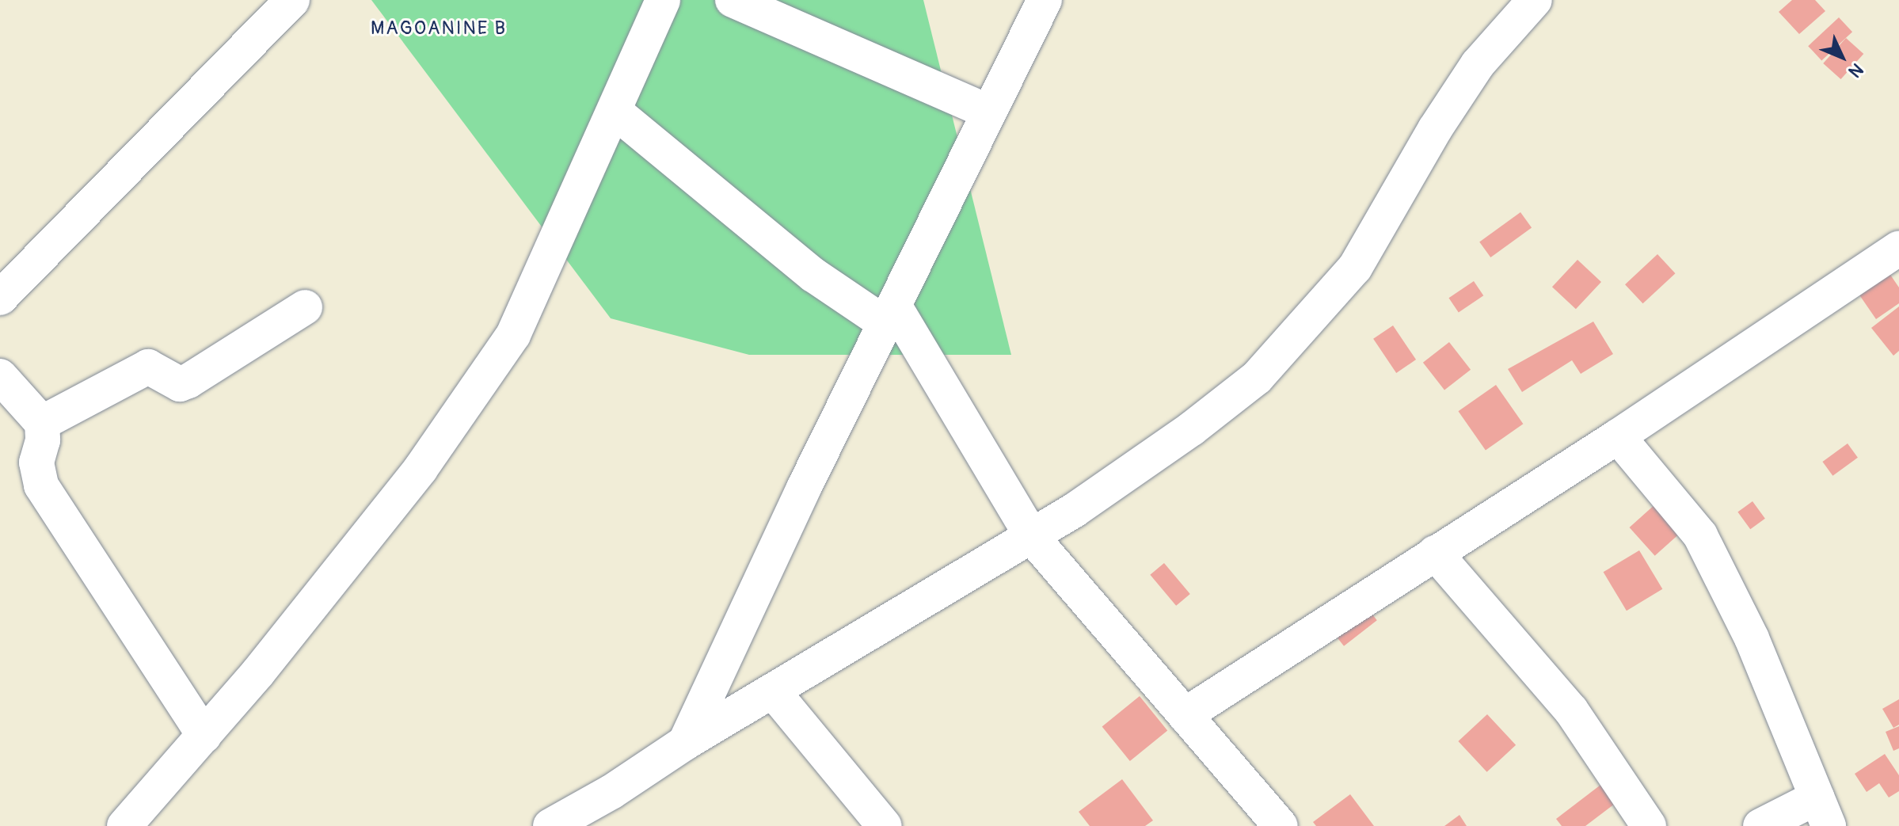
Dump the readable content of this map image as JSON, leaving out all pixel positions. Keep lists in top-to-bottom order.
{
  "districts": ["MAGOANINE B"],
  "north": "bottom right"
}
